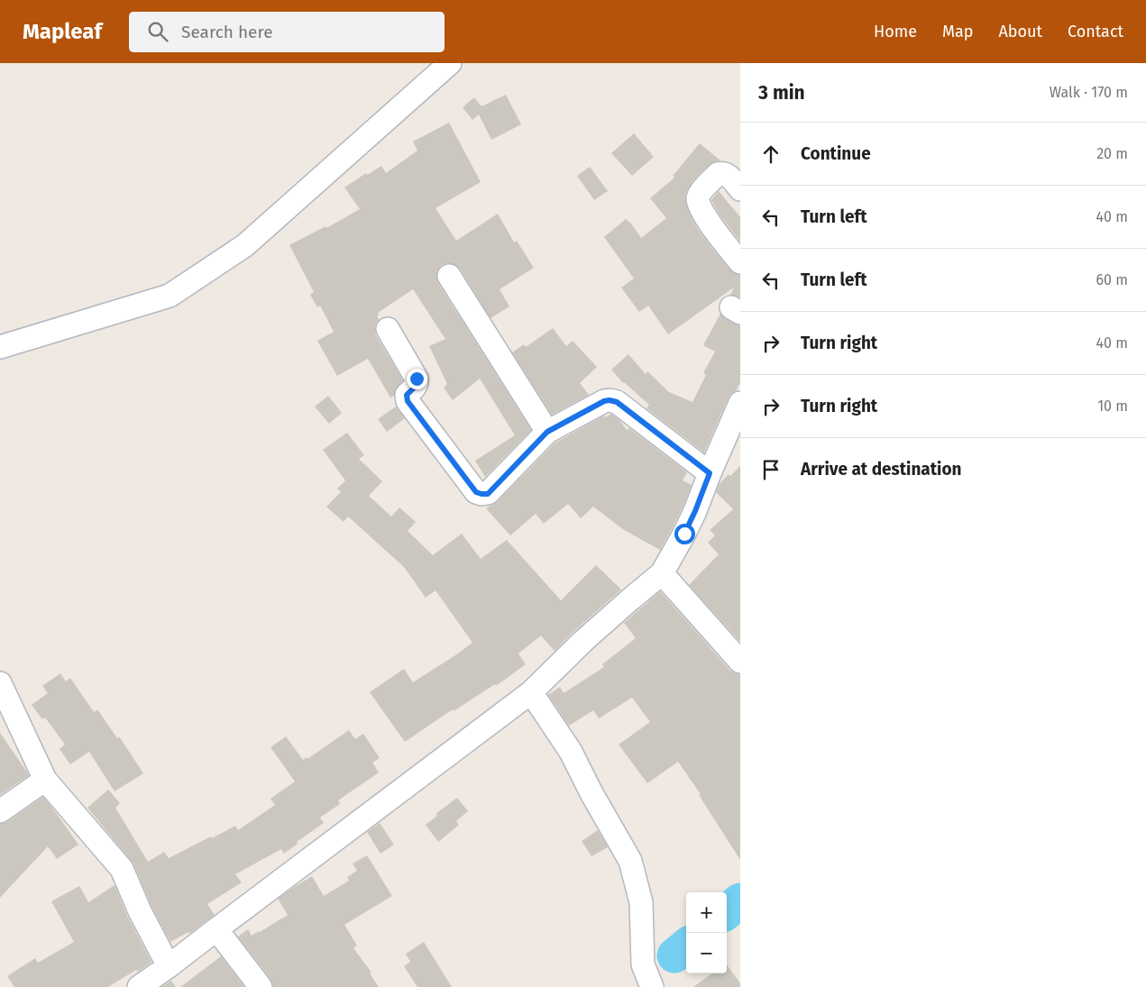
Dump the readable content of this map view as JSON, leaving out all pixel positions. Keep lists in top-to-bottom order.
{
  "page": {
    "header": "Mapleaf",
    "search": "Search here",
    "nav": [
      "Home",
      "Map",
      "About",
      "Contact"
    ],
    "heading": ["3 min", "Walk · 170 m"],
    "list": [
      ["Continue", "20 m"],
      ["Turn left", "40 m"],
      ["Turn left", "60 m"],
      ["Turn right", "40 m"],
      ["Turn right", "10 m"],
      "Arrive at destination"
    ],
    "map_buttons": ["+", "−"]
  }
}
